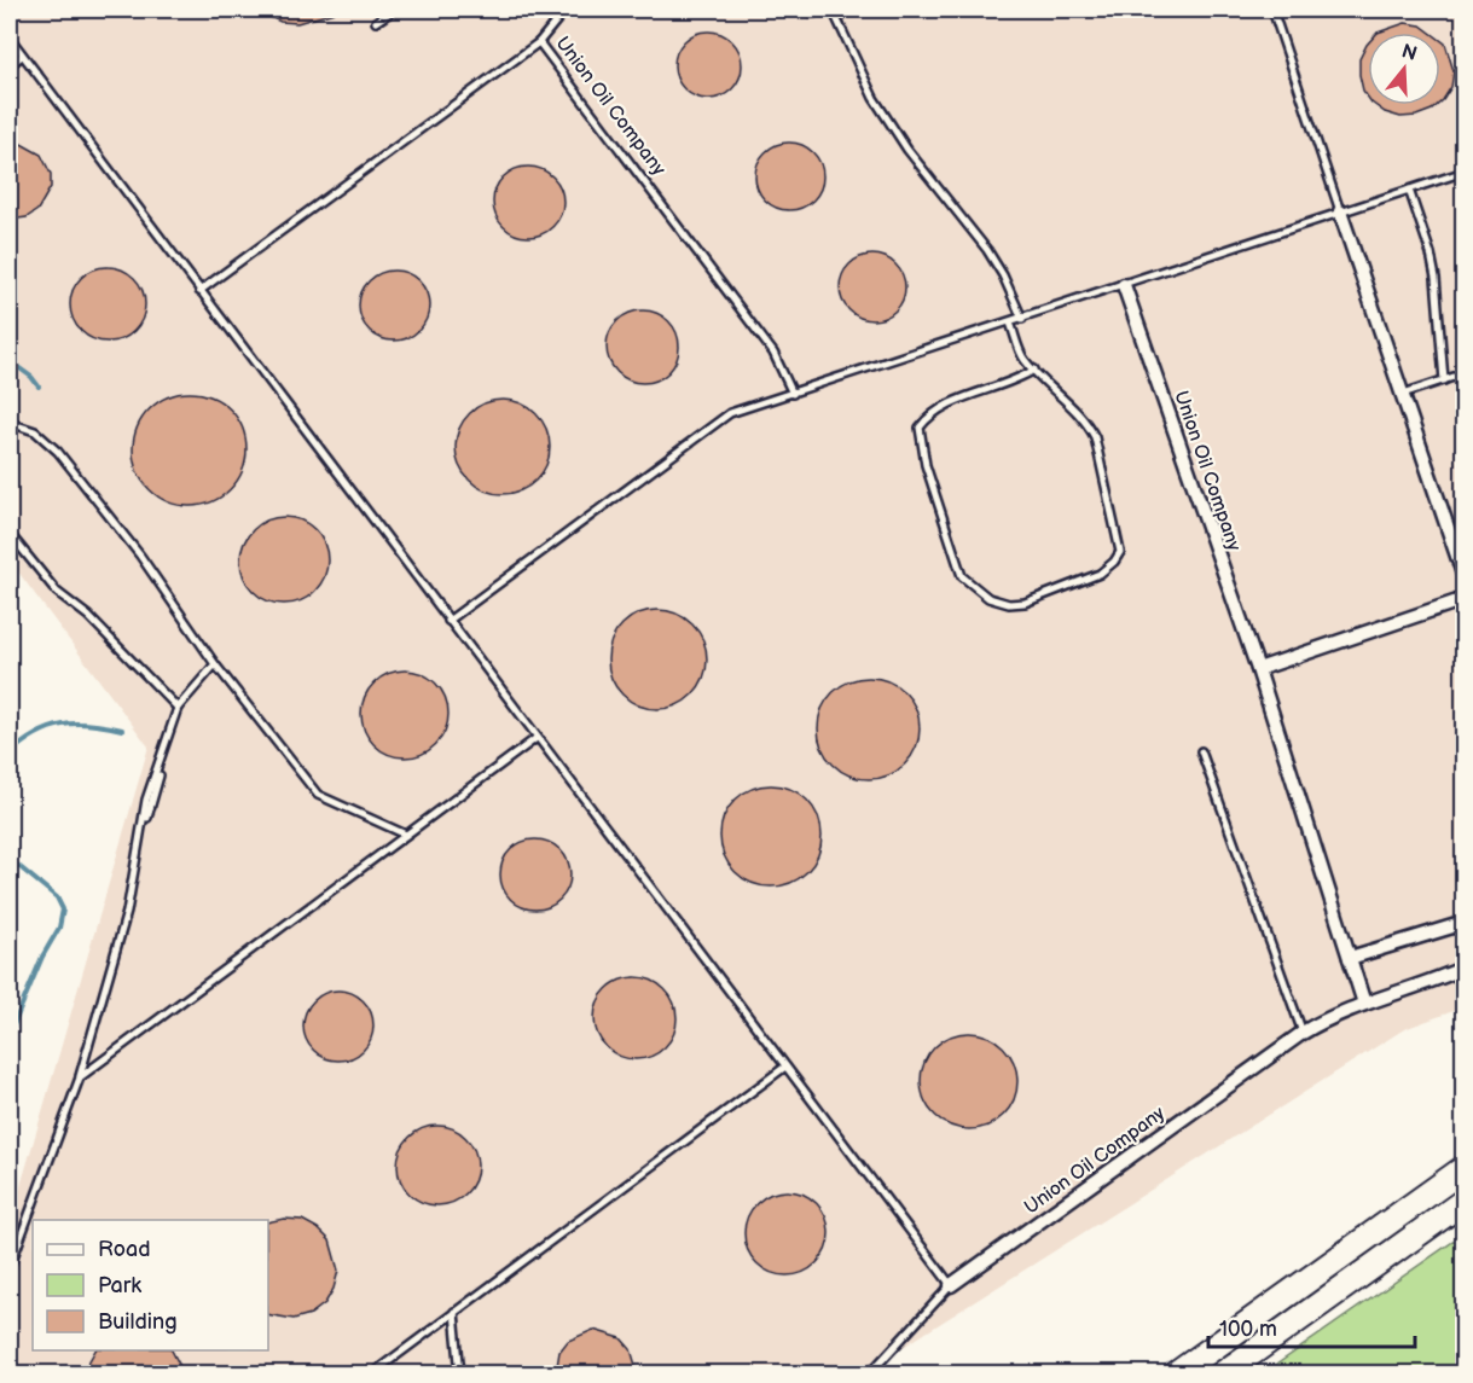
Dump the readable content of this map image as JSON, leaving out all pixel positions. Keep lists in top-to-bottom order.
{
  "streets": {
    "street": ["Union Oil Company"]
  },
  "legend": ["Road", "Park", "Building"],
  "scale_bar": "100 m",
  "north": "top"
}
